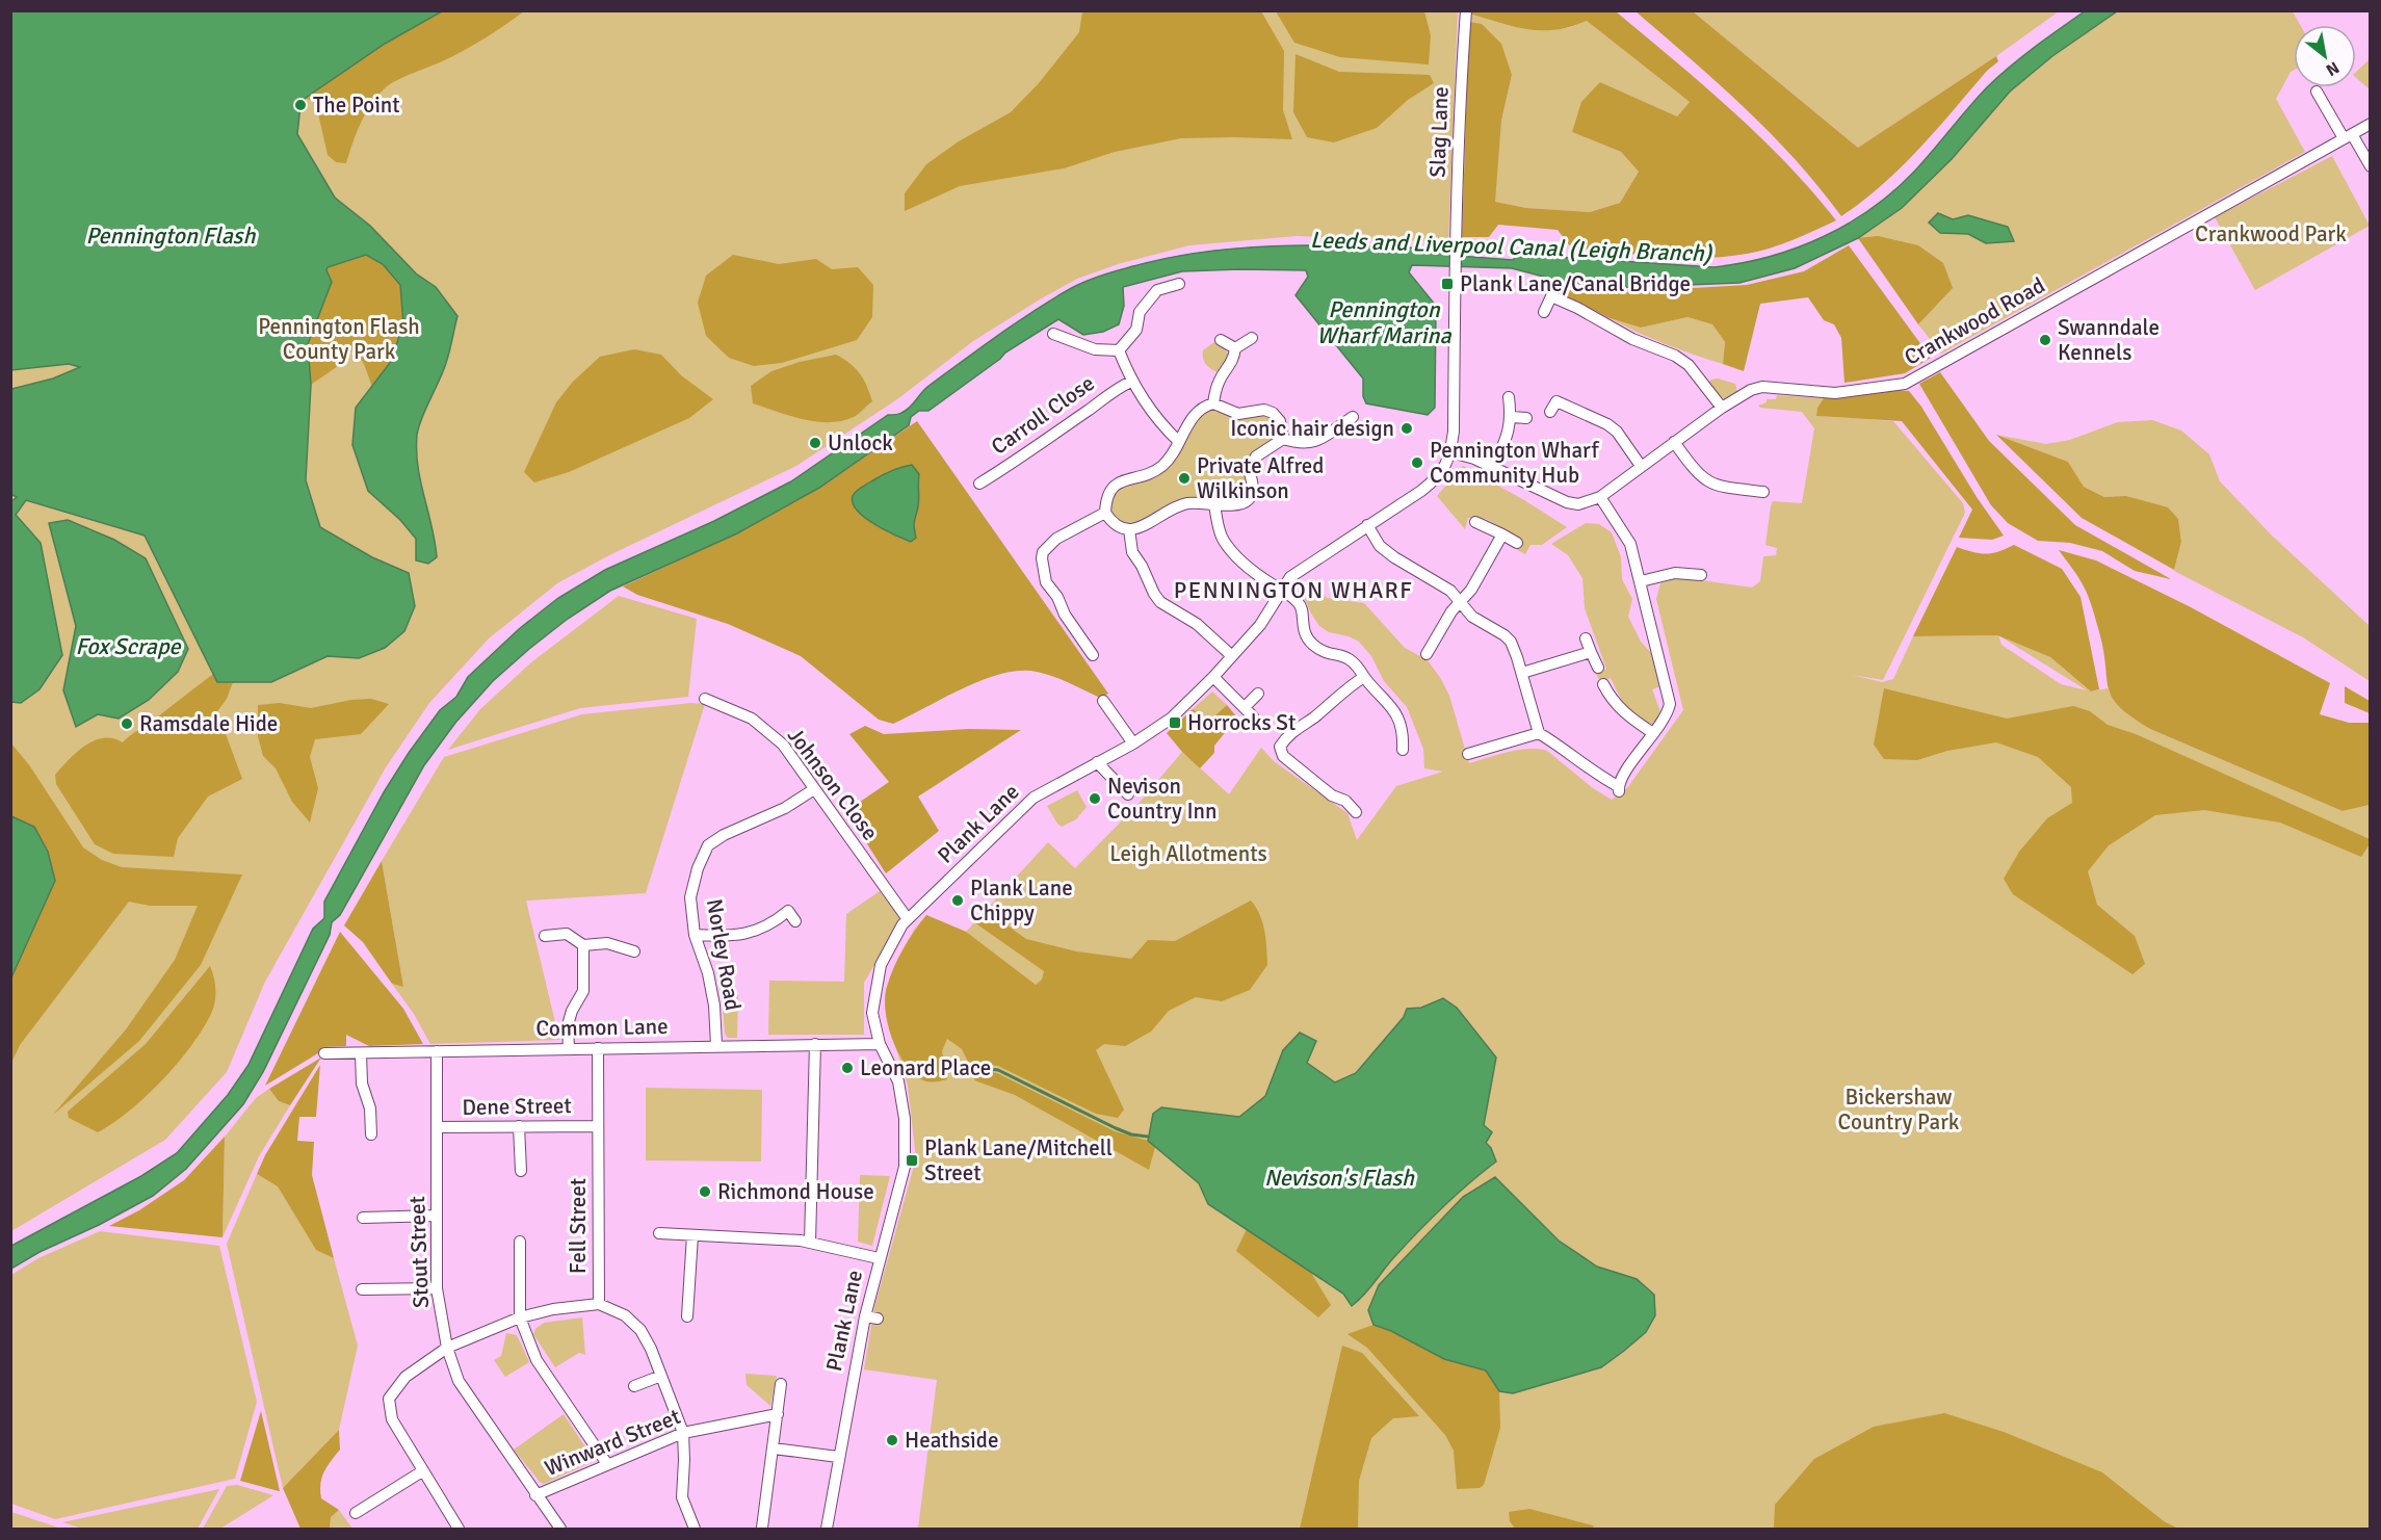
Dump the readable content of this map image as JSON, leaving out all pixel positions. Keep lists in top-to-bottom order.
{
  "streets": {
    "street": [
      "Slag Lane",
      "Crankwood Road",
      "Carroll Close",
      "Johnson Close",
      "Plank Lane",
      "Norley Road",
      "Common Lane",
      "Dene Street",
      "Fell Street",
      "Stout Street",
      "Winward Street"
    ]
  },
  "crossings": [
    ["Slag Lane", "Plank Lane"],
    ["Crankwood Road", "Plank Lane"],
    ["Johnson Close", "Plank Lane"],
    ["Johnson Close", "Norley Road"],
    ["Plank Lane", "Common Lane"],
    ["Norley Road", "Common Lane"],
    ["Common Lane", "Fell Street"],
    ["Common Lane", "Stout Street"],
    ["Dene Street", "Fell Street"],
    ["Dene Street", "Stout Street"],
    ["Fell Street", "Winward Street"],
    ["Stout Street", "Winward Street"]
  ],
  "districts": ["PENNINGTON WHARF"],
  "water": [
    "Pennington Flash",
    "Leeds and Liverpool Canal (Leigh Branch)",
    "Pennington Wharf Marina",
    "Fox Scrape",
    "Nevison's Flash"
  ],
  "parks": [
    "Crankwood Park",
    "Pennington Flash County Park",
    "Leigh Allotments",
    "Bickershaw Country Park"
  ],
  "places": {
    "other": [
      "The Point",
      "Swanndale Kennels",
      "Iconic hair design",
      "Unlock",
      "Pennington Wharf Community Hub",
      "Private Alfred Wilkinson",
      "Ramsdale Hide",
      "Nevison Country Inn",
      "Plank Lane Chippy",
      "Leonard Place",
      "Richmond House",
      "Heathside"
    ],
    "transit": ["Plank Lane/Canal Bridge", "Horrocks St", "Plank Lane/Mitchell Street"]
  },
  "north": "bottom right"
}
